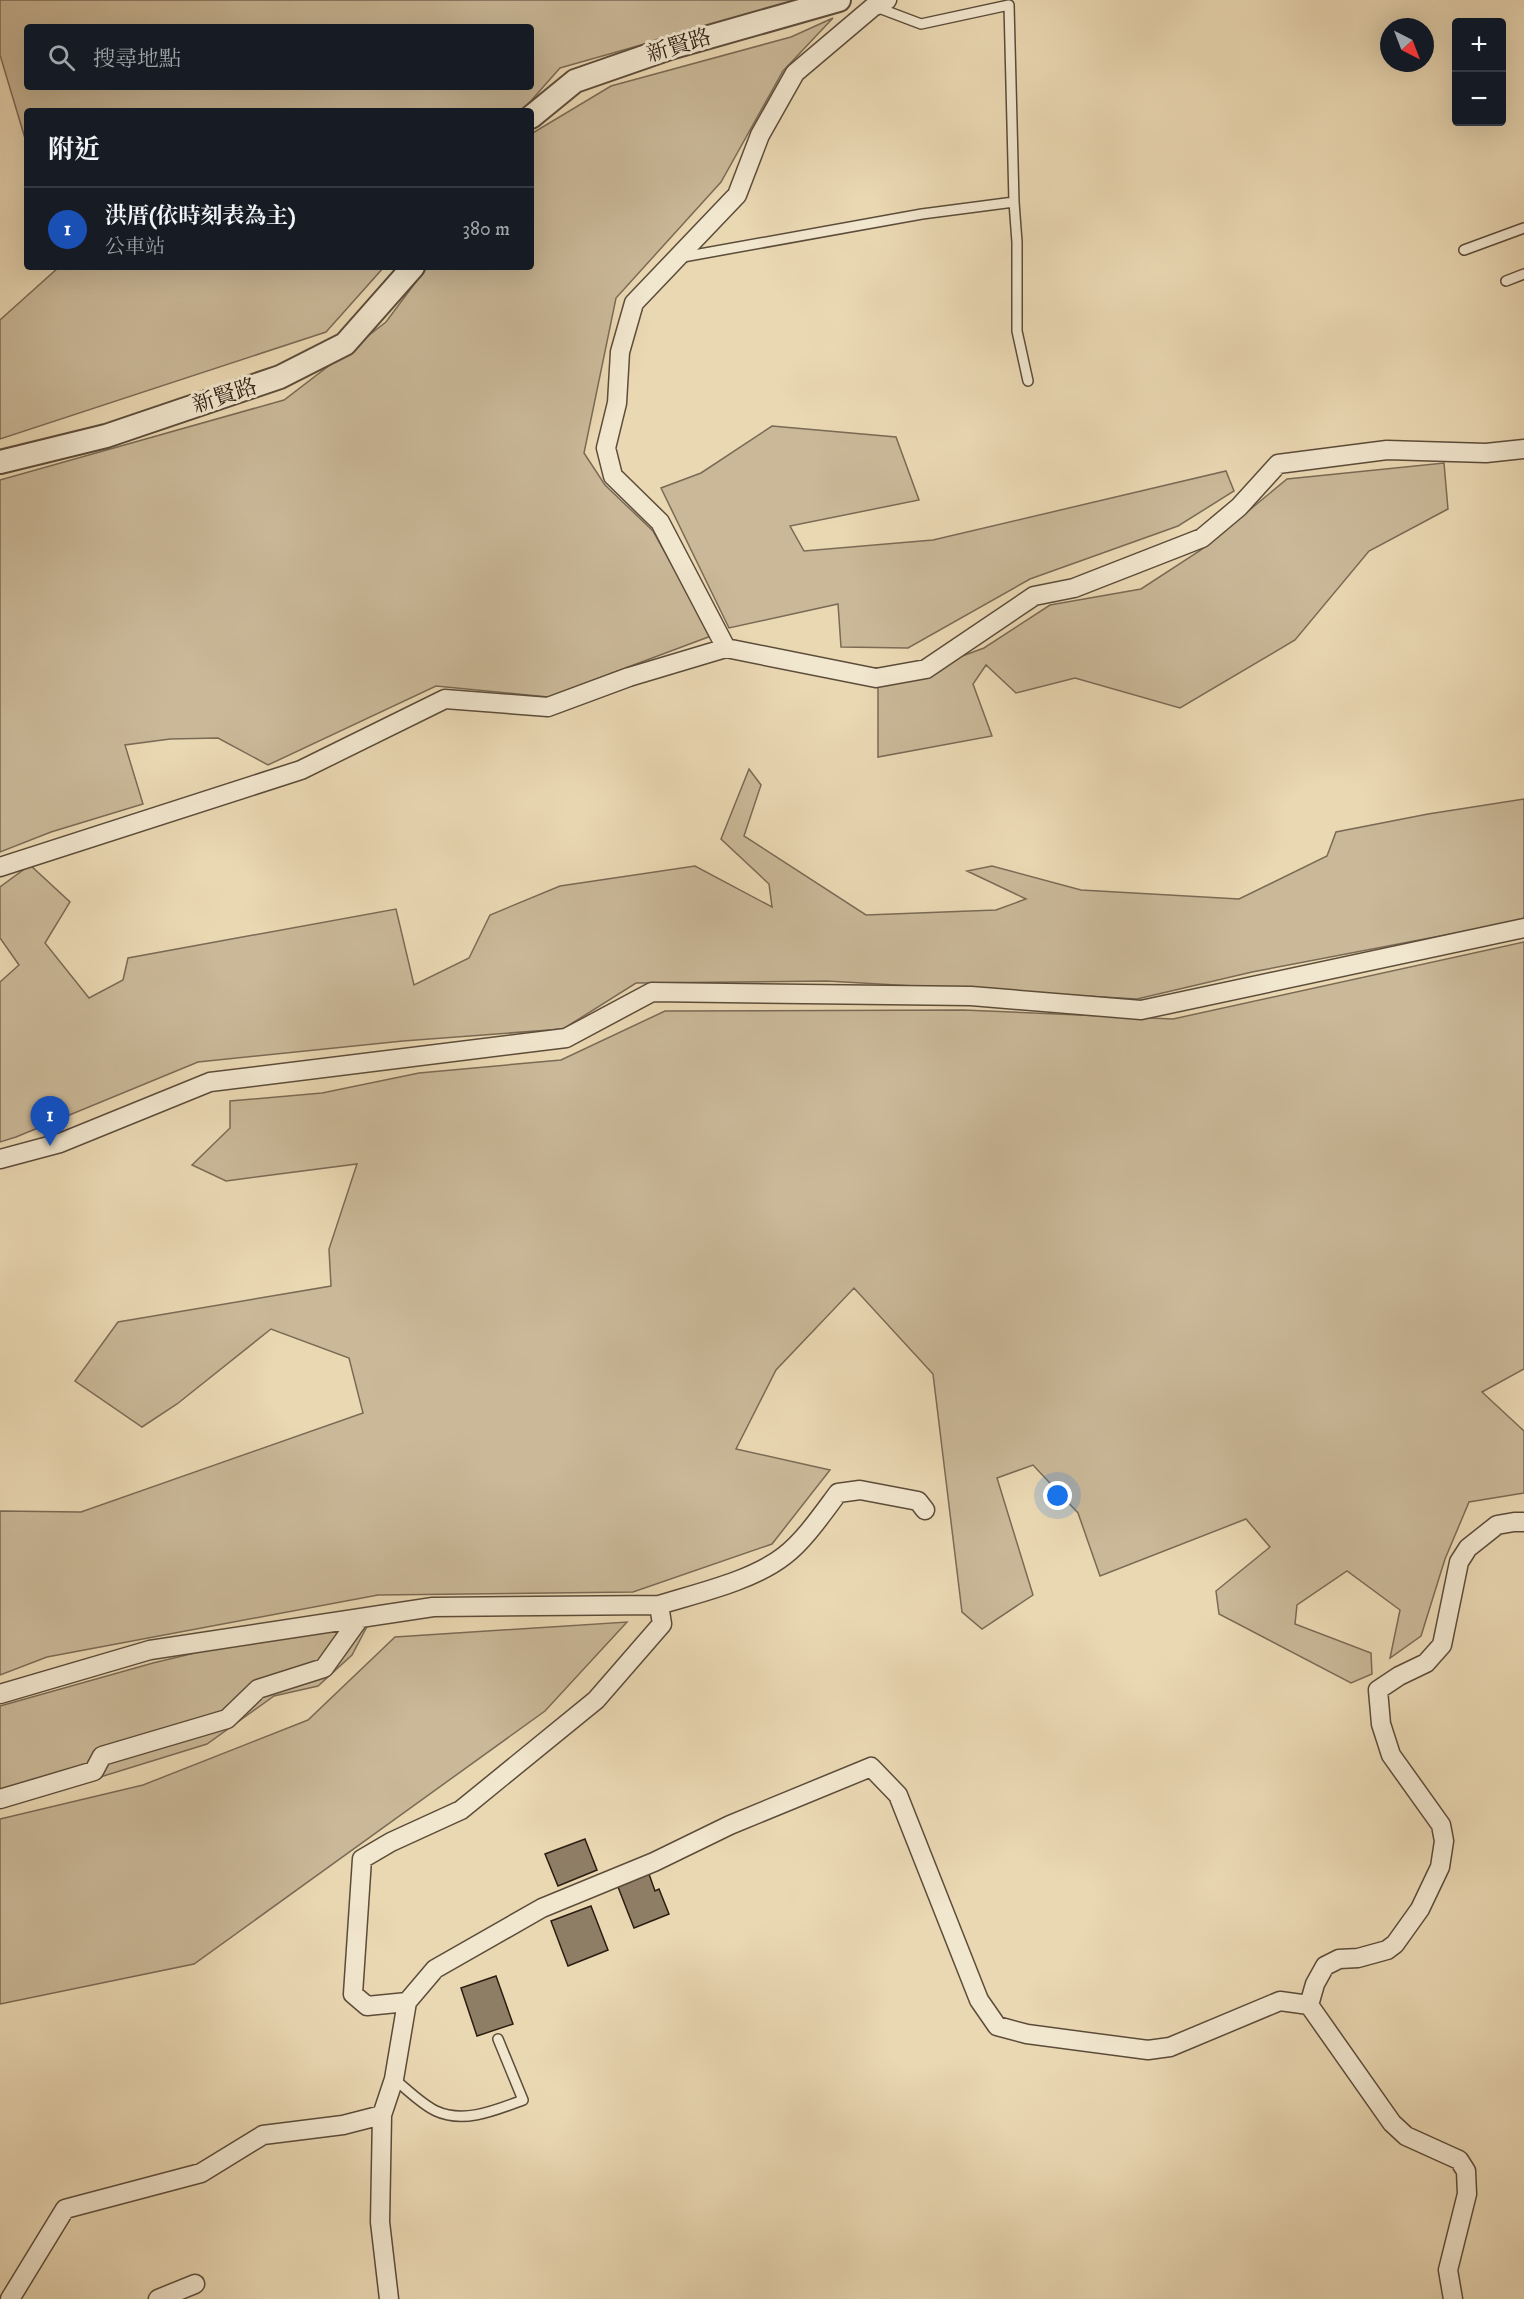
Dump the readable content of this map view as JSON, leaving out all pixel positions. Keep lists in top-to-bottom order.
{
  "streets": {
    "street": ["新賢路"]
  },
  "north": "bottom right",
  "page": {
    "map_buttons": ["+", "−"],
    "search": "搜尋地點",
    "heading": "附近",
    "list": [
      {
        "mark": "1",
        "name": "洪厝(依時刻表為主)",
        "note": "公車站",
        "value": "380 m"
      }
    ],
    "pins": "1"
  }
}
